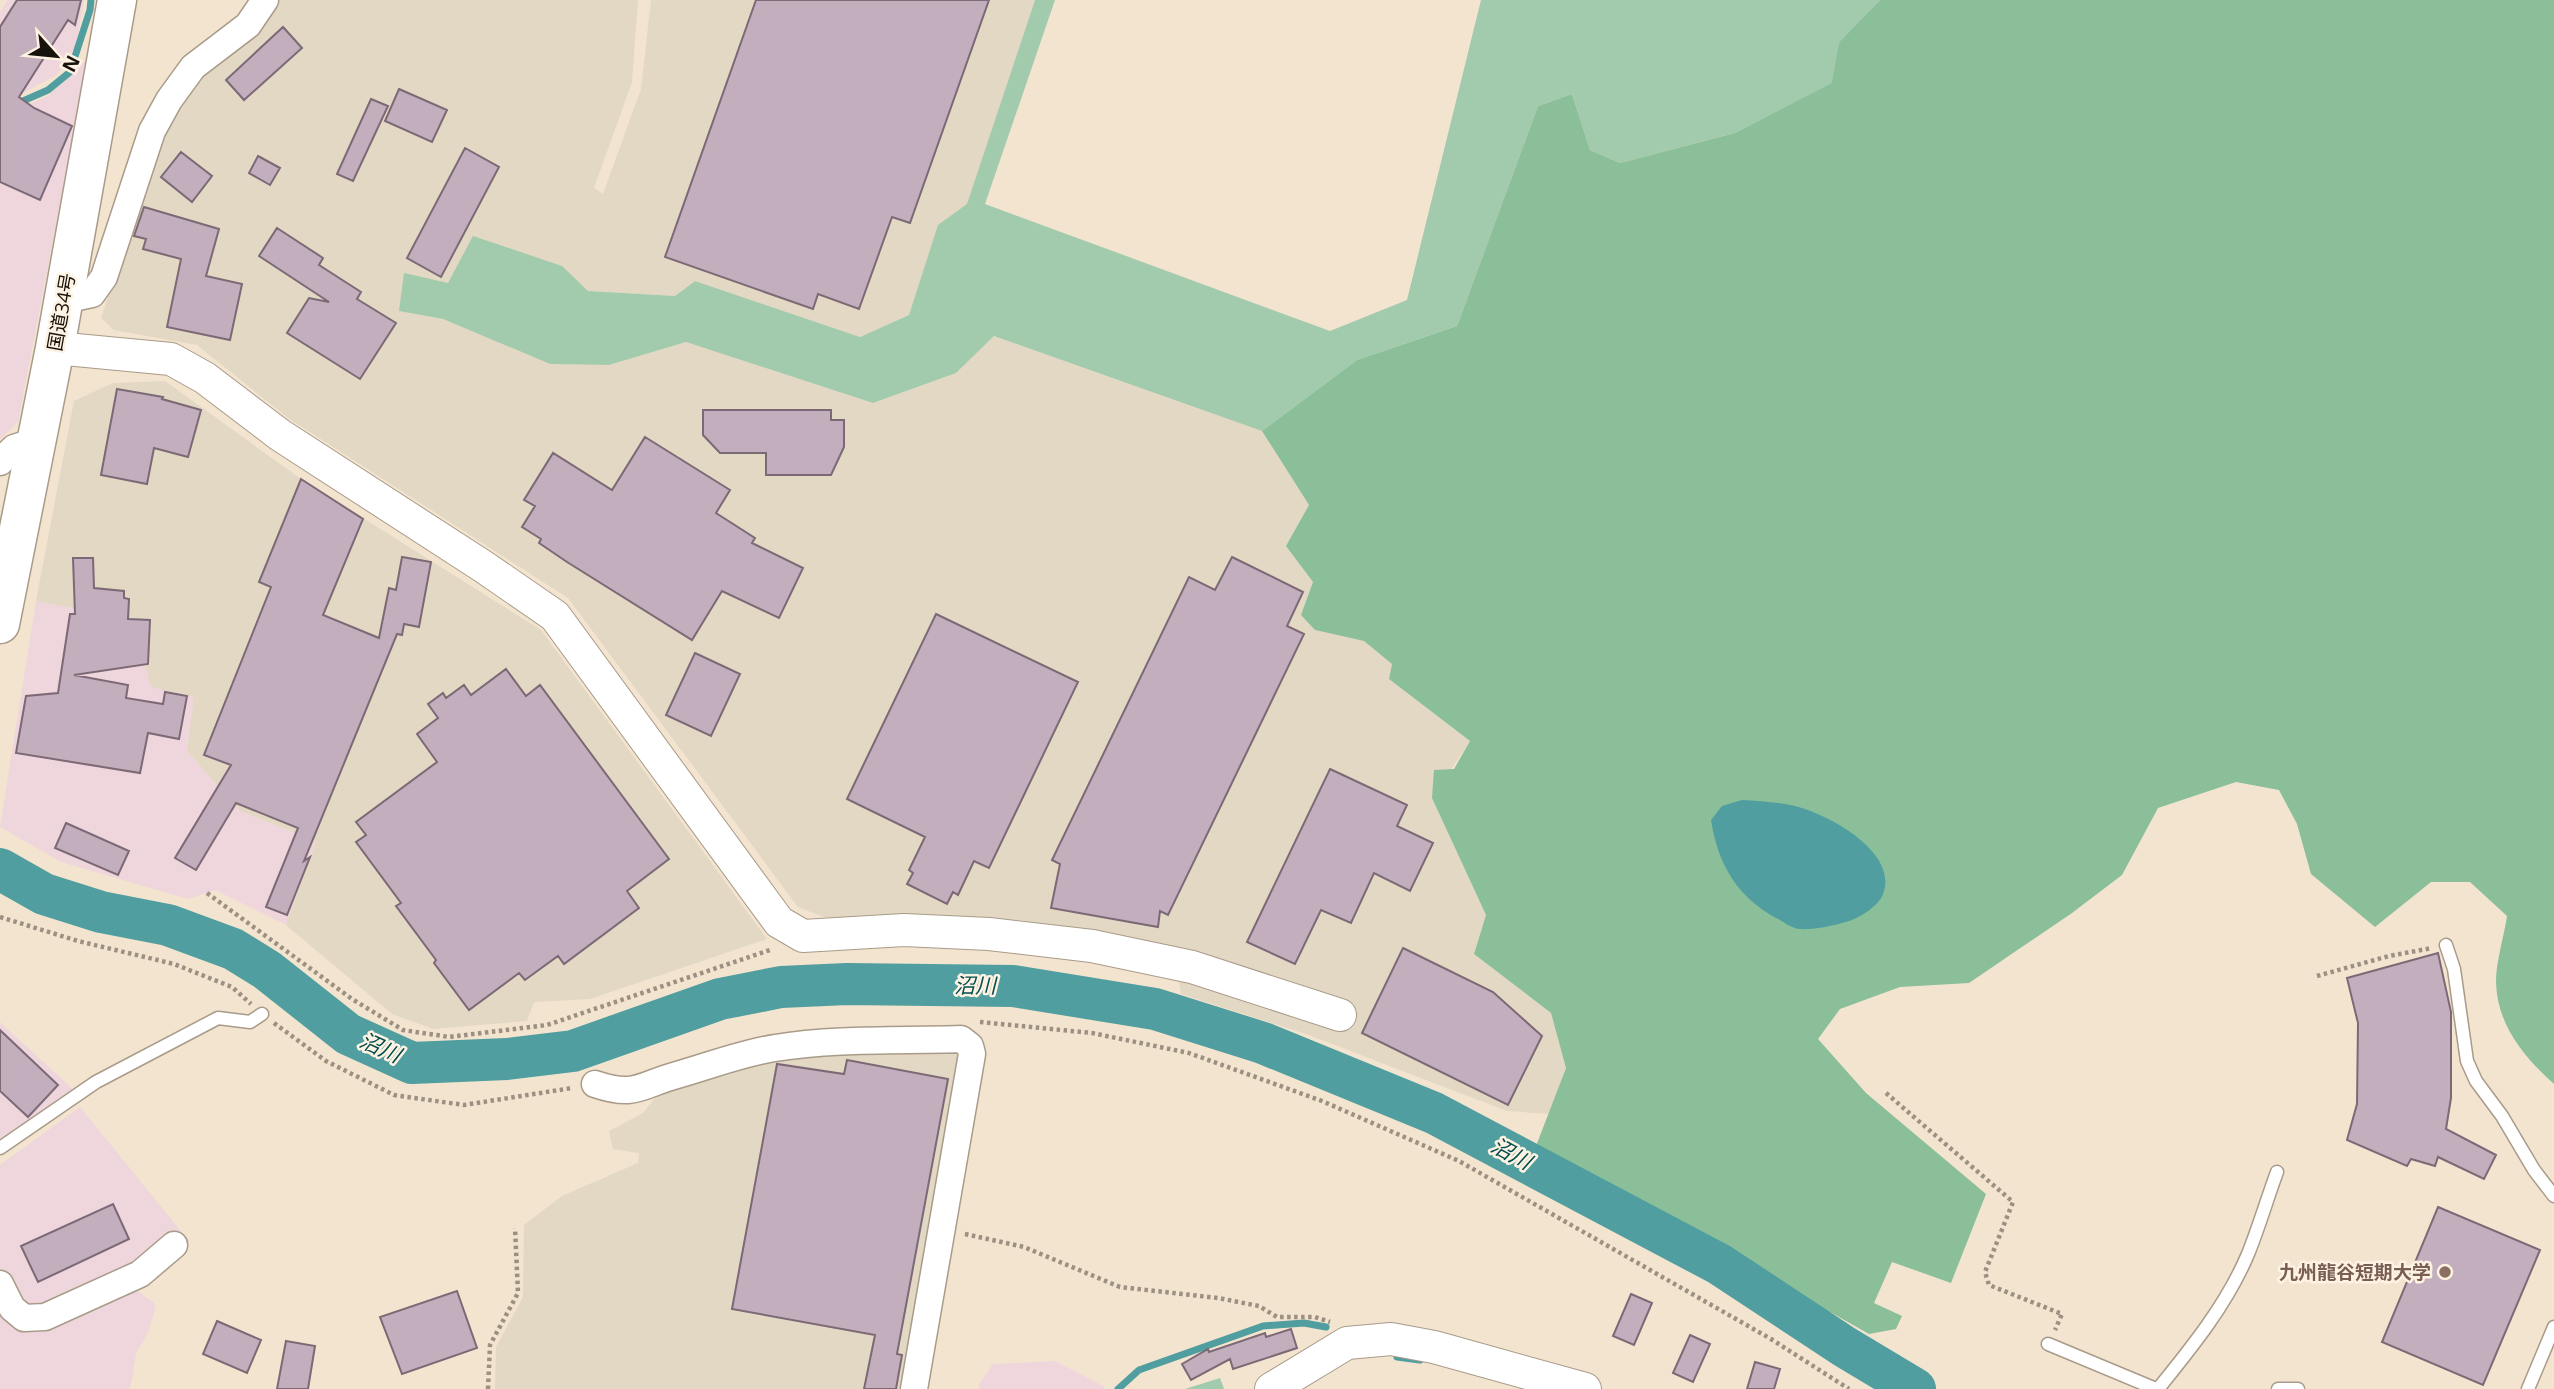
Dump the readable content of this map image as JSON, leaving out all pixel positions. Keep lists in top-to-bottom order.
{
  "streets": {
    "highway": ["国道34号"]
  },
  "water": ["沼川"],
  "places": ["九州龍谷短期大学"],
  "north": "bottom right"
}
